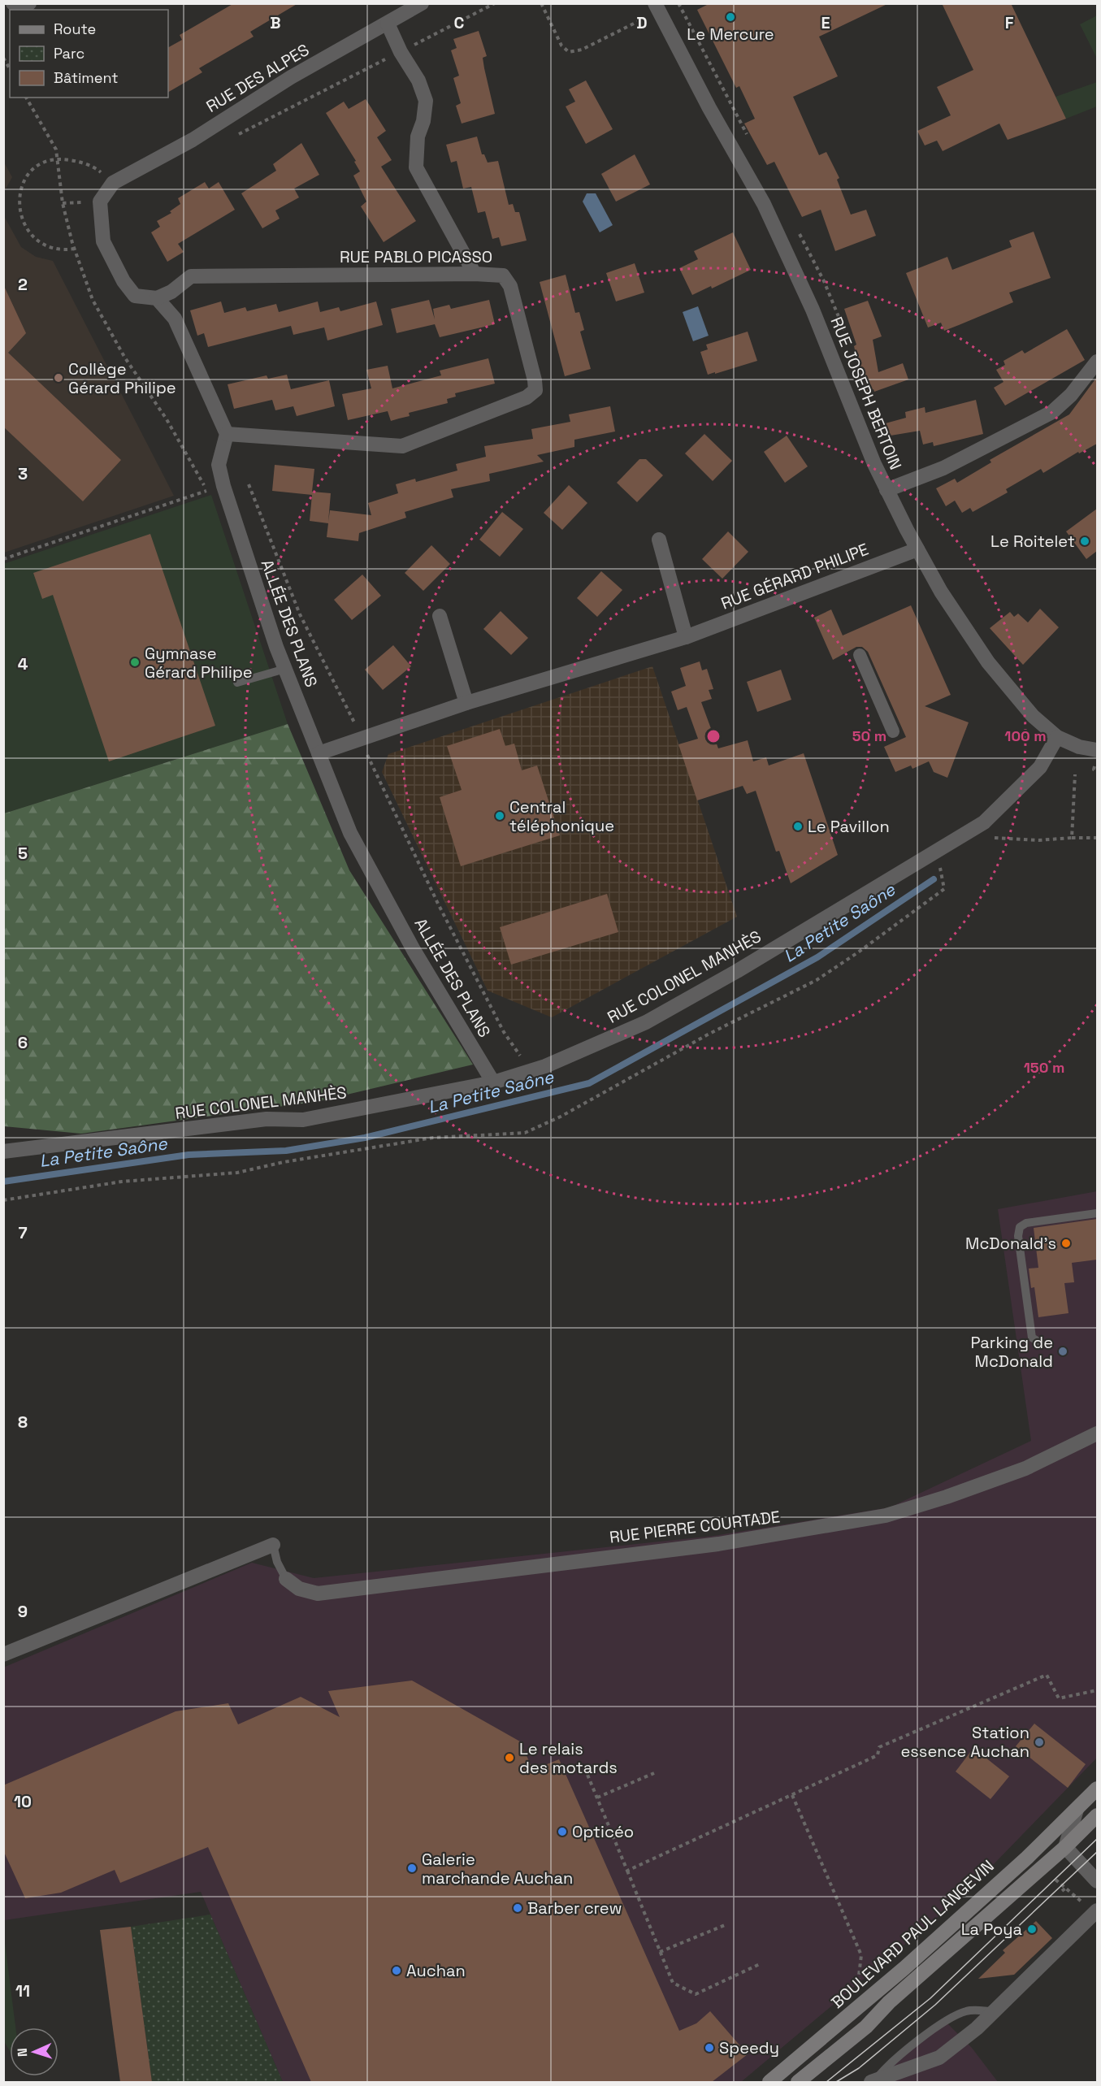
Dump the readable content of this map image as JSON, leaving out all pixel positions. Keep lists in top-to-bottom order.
{
  "streets": {
    "main road": ["BOULEVARD PAUL LANGEVIN"],
    "street": [
      "RUE DES ALPES",
      "RUE PABLO PICASSO",
      "RUE JOSEPH BERTOIN",
      "RUE GÉRARD PHILIPE",
      "ALLÉE DES PLANS",
      "RUE COLONEL MANHÈS",
      "RUE PIERRE COURTADE"
    ]
  },
  "crossings": [
    ["RUE DES ALPES", "RUE PABLO PICASSO"],
    ["RUE PABLO PICASSO", "ALLÉE DES PLANS"],
    ["RUE JOSEPH BERTOIN", "RUE GÉRARD PHILIPE"],
    ["RUE JOSEPH BERTOIN", "RUE COLONEL MANHÈS"],
    ["RUE GÉRARD PHILIPE", "ALLÉE DES PLANS"],
    ["ALLÉE DES PLANS", "RUE COLONEL MANHÈS"]
  ],
  "water": ["La Petite Saône"],
  "places": [
    "Le Mercure",
    "Collège Gérard Philipe",
    "Le Roitelet",
    "Gymnase Gérard Philipe",
    "Central téléphonique",
    "Le Pavillon",
    "McDonald's",
    "Parking de McDonald",
    "Station essence Auchan",
    "Le relais des motards",
    "Opticéo",
    "Galerie marchande Auchan",
    "Barber crew",
    "La Poya",
    "Auchan",
    "Speedy"
  ],
  "legend": ["Route", "Parc", "Bâtiment"],
  "north": "left",
  "grid": {
    "columns": [
      "B",
      "C",
      "D",
      "E",
      "F"
    ],
    "rows": [
      "2",
      "3",
      "4",
      "5",
      "6",
      "7",
      "8",
      "9",
      "10",
      "11"
    ]
  },
  "rings": ["50 m", "100 m", "150 m"]
}
